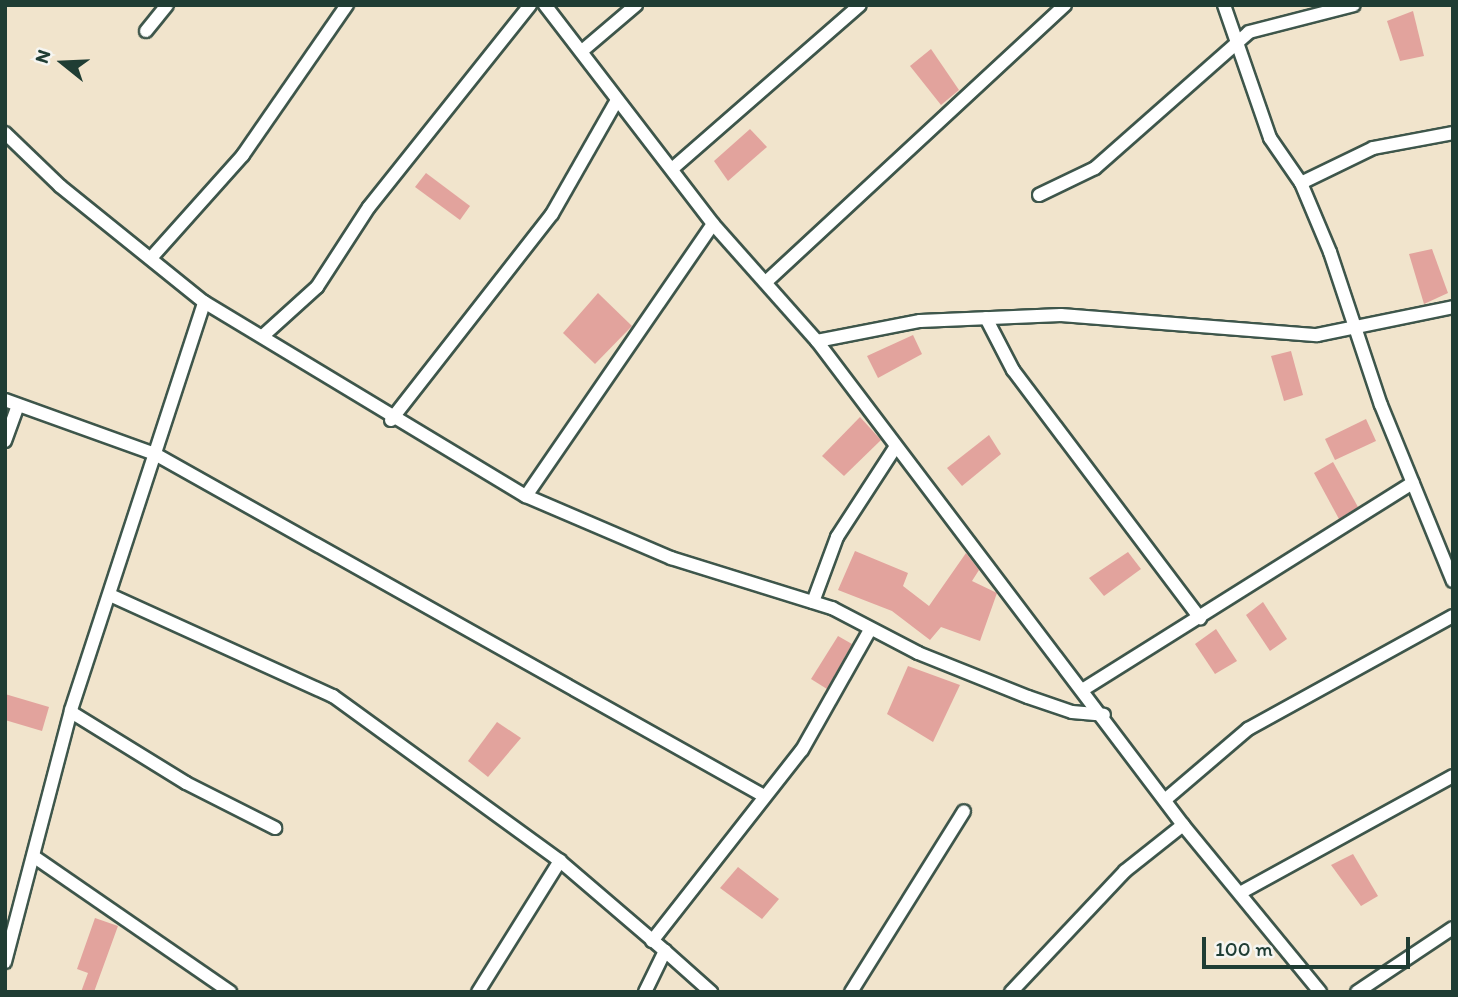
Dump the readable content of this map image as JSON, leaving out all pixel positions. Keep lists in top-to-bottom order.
{
  "scale_bar": "100 m",
  "north": "left"
}
